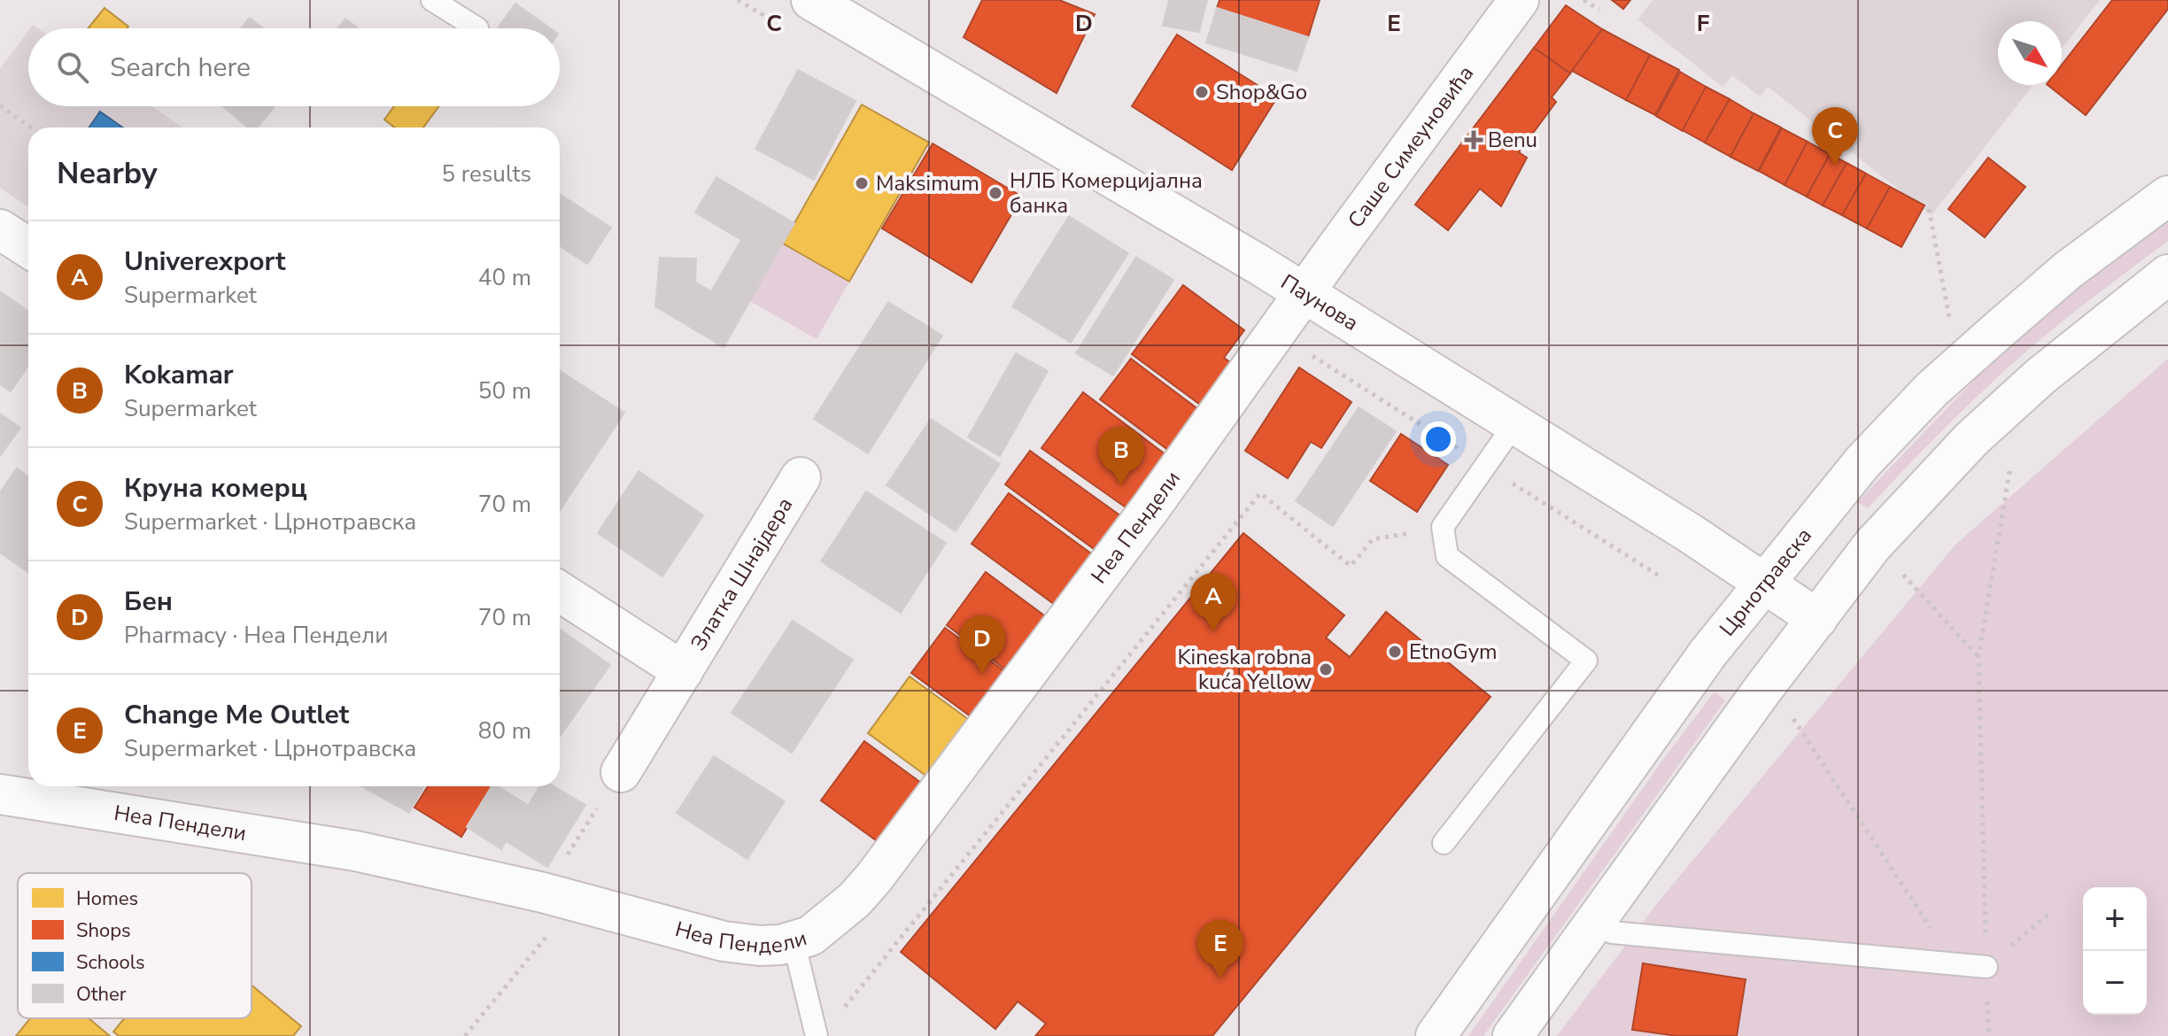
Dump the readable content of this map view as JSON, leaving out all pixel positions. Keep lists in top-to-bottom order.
{
  "streets": {
    "street": [
      "Саше Симеуновића",
      "Паунова",
      "Неа Пендели",
      "Златка Шнајдера",
      "Црнотравска"
    ]
  },
  "crossings": [
    ["Саше Симеуновића", "Паунова"],
    ["Саше Симеуновића", "Неа Пендели"],
    ["Паунова", "Неа Пендели"],
    ["Паунова", "Црнотравска"]
  ],
  "places": {
    "other": [
      "Shop&Go",
      "Maksimum",
      "НЛБ Комерцијална банка",
      "EtnoGym",
      "Kineska robna kuća Yellow"
    ],
    "health": ["Benu"]
  },
  "legend": [
    "Homes",
    "Shops",
    "Schools",
    "Other"
  ],
  "north": "bottom right",
  "page": {
    "search": "Search here",
    "pins": [
      "C",
      "B",
      "A",
      "D",
      "E"
    ],
    "heading": ["Nearby", "5 results"],
    "list": [
      {
        "mark": "A",
        "name": "Univerexport",
        "note": "Supermarket",
        "value": "40 m"
      },
      {
        "mark": "B",
        "name": "Kokamar",
        "note": "Supermarket",
        "value": "50 m"
      },
      {
        "mark": "C",
        "name": "Круна комерц",
        "note": "Supermarket · Црнотравска",
        "value": "70 m"
      },
      {
        "mark": "D",
        "name": "Бен",
        "note": "Pharmacy · Неа Пендели",
        "value": "70 m"
      },
      {
        "mark": "E",
        "name": "Change Me Outlet",
        "note": "Supermarket · Црнотравска",
        "value": "80 m"
      }
    ],
    "map_buttons": ["+", "−"]
  },
  "grid": {
    "columns": [
      "C",
      "D",
      "E",
      "F"
    ]
  }
}
